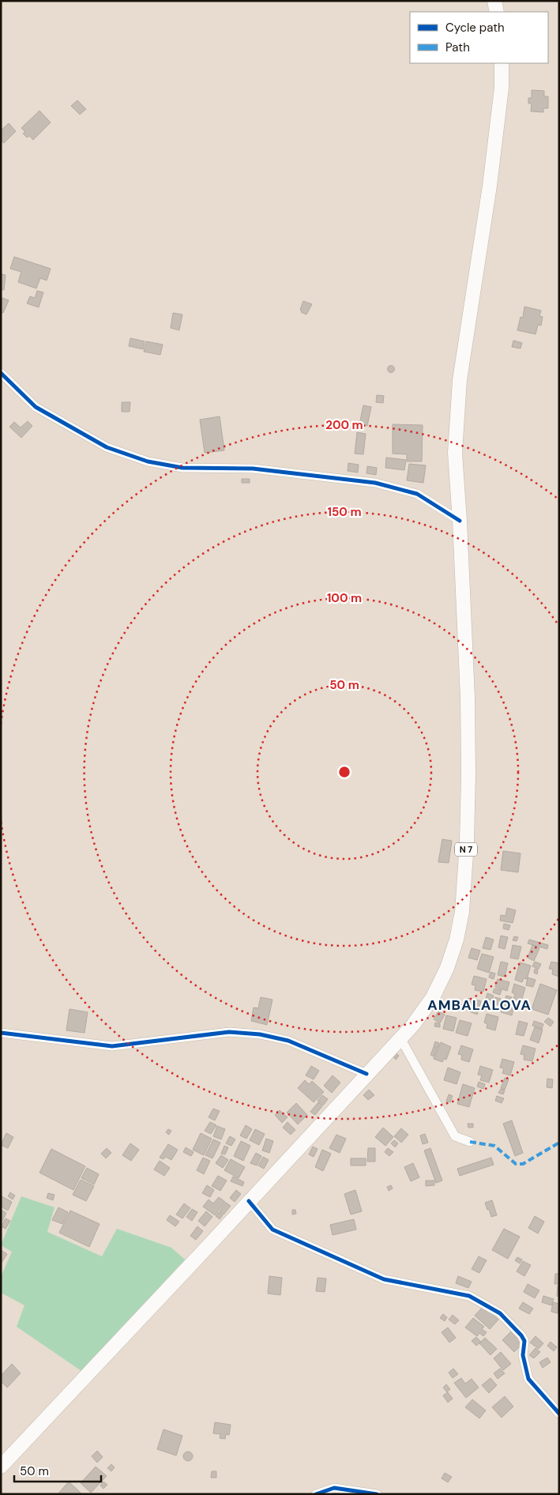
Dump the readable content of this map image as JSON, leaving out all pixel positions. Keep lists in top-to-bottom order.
{
  "streets": {
    "main road": ["N 7"]
  },
  "districts": ["AMBALALOVA"],
  "legend": ["Cycle path", "Path"],
  "scale_bar": "50 m",
  "rings": [
    "200 m",
    "150 m",
    "100 m",
    "50 m"
  ]
}
